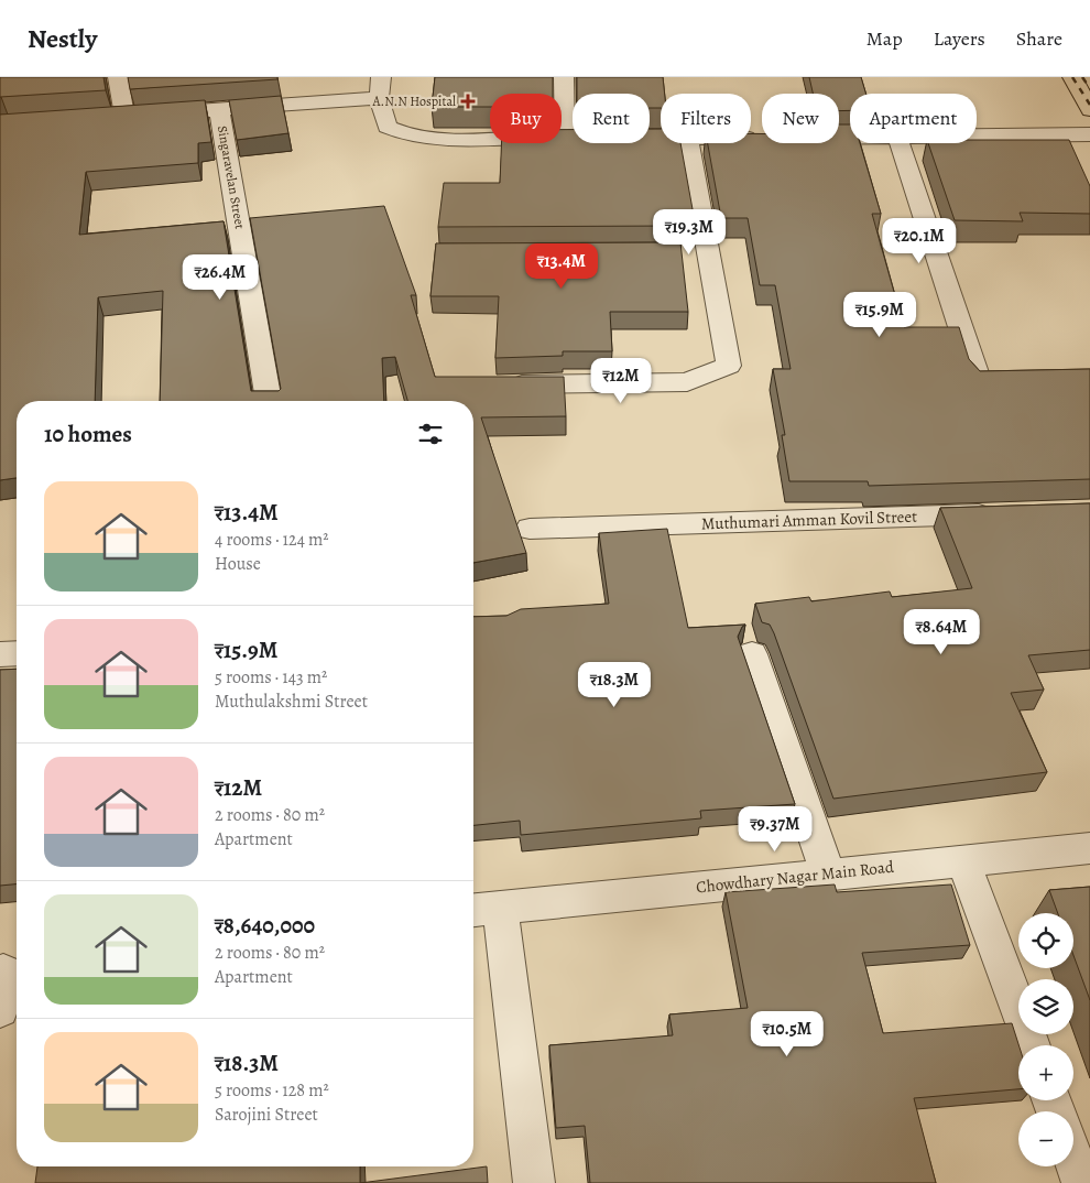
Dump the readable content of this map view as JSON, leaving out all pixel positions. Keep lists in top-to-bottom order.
{
  "streets": {
    "street": ["Singaravelan Street", "Muthumari Amman Kovil Street", "Chowdhary Nagar Main Road"]
  },
  "places": {
    "health": ["A.N.N Hospital"]
  },
  "page": {
    "header": "Nestly",
    "nav": ["Map", "Layers", "Share"],
    "chip": [
      "Buy",
      "Rent",
      "Filters",
      "New",
      "Apartment"
    ],
    "price": [
      "₹19.3M",
      "₹20.1M",
      "₹13.4M",
      "₹26.4M",
      "₹15.9M",
      "₹12M",
      "₹8.64M",
      "₹18.3M",
      "₹9.37M",
      "₹10.5M"
    ],
    "heading": "10 homes",
    "list": [
      {
        "name": "₹13.4M",
        "note": "4 rooms · 124 m² · House"
      },
      {
        "name": "₹15.9M",
        "note": "5 rooms · 143 m² · Muthulakshmi Street"
      },
      {
        "name": "₹12M",
        "note": "2 rooms · 80 m² · Apartment"
      },
      {
        "name": "₹8,640,000",
        "note": "2 rooms · 80 m² · Apartment"
      },
      {
        "name": "₹18.3M",
        "note": "5 rooms · 128 m² · Sarojini Street"
      }
    ],
    "map_buttons": ["+", "−"]
  }
}
